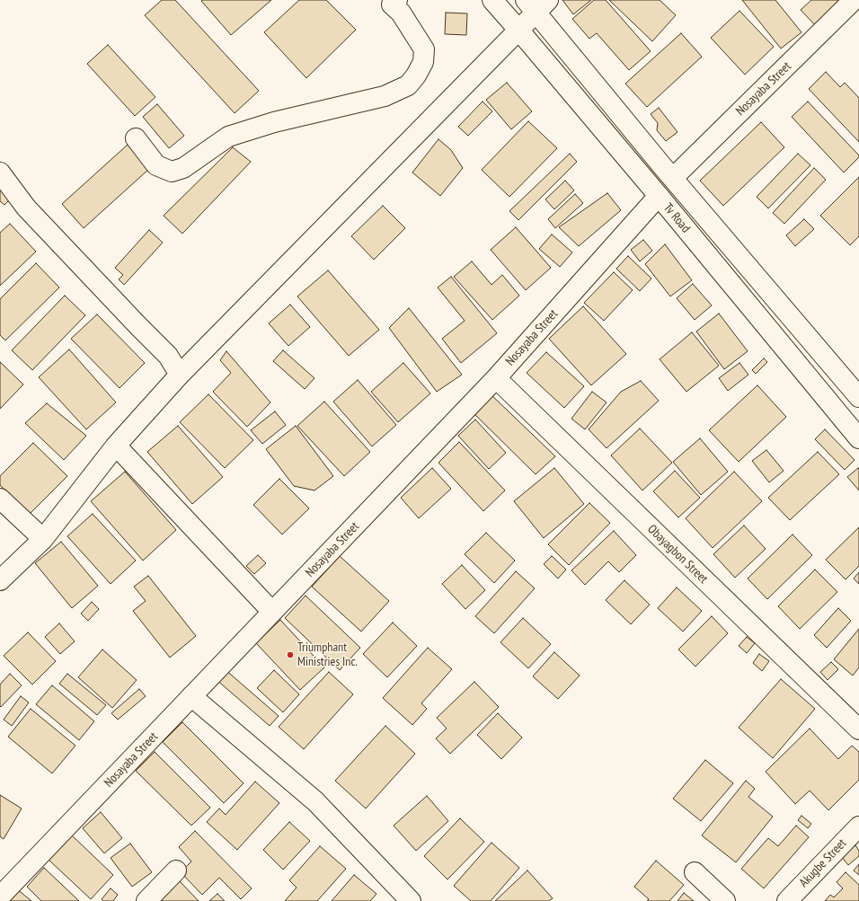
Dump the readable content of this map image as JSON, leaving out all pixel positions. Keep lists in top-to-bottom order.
{
  "streets": {
    "street": [
      "Nosayaba Street",
      "Tv Road",
      "Obayagbon Street",
      "Akugbe Street"
    ]
  },
  "crossings": [
    ["Nosayaba Street", "Tv Road"],
    ["Nosayaba Street", "Obayagbon Street"]
  ],
  "places": ["Triumphant Ministries Inc."]
}
